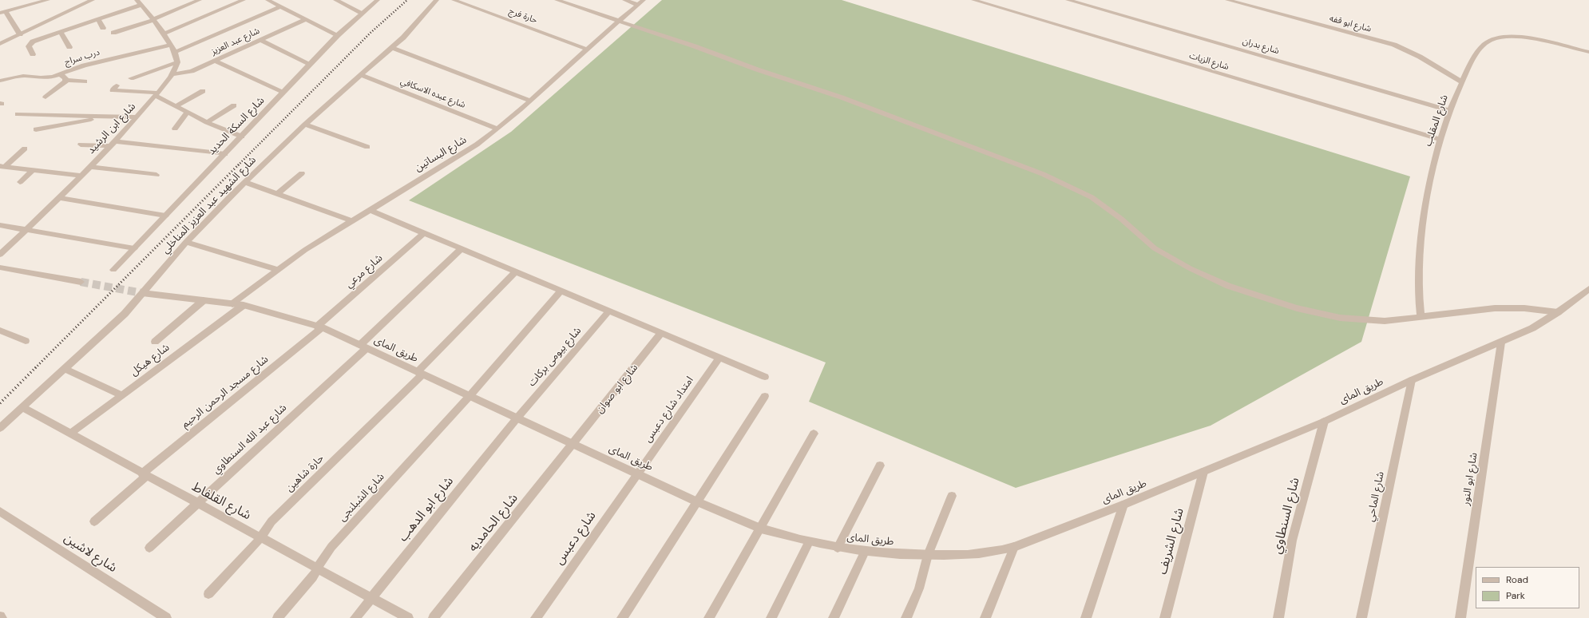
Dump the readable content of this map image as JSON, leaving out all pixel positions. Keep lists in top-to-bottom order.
{
  "streets": {
    "street": [
      "حارة فرج",
      "شارع ابو قفه",
      "شارع عبد العزيز",
      "شارع بدران",
      "درب سراج",
      "شارع الزيات",
      "شارع عبده الاسكافي",
      "شارع المقلب",
      "شارع السكة الحديد",
      "شارع ابن الرشيد",
      "شارع البساتين",
      "شارع الشهيد عبد العزيز المناخلي",
      "شارع مرعي",
      "طريق الماى",
      "شارع بيومى بركات",
      "شارع هيكل",
      "شارع ابو صوان",
      "شارع مسجد الرحمن الرحيم",
      "امتداد شارع دعبس",
      "شارع عبد الله السنطاوي",
      "حارة شاهين",
      "شارع ابو النور",
      "شارع الماحي",
      "شارع الشبلنجى",
      "شارع القلفاط",
      "شارع ابو الدهب",
      "شارع السنطاوي",
      "شارع الحامديه",
      "شارع دعبس",
      "شارع الشريف",
      "شارع لاشين"
    ]
  },
  "crossings": [
    ["حارة فرج", "شارع البساتين"],
    ["شارع ابو قفه", "شارع المقلب"],
    ["شارع عبد العزيز", "شارع ابن الرشيد"],
    ["شارع بدران", "شارع المقلب"],
    ["شارع الزيات", "شارع المقلب"],
    ["شارع عبده الاسكافي", "شارع البساتين"],
    ["شارع عبده الاسكافي", "شارع الشهيد عبد العزيز المناخلي"],
    ["شارع البساتين", "طريق الماى"],
    ["شارع الشهيد عبد العزيز المناخلي", "طريق الماى"],
    ["شارع الشهيد عبد العزيز المناخلي", "شارع القلفاط"],
    ["شارع مرعي", "طريق الماى"],
    ["شارع مرعي", "شارع مسجد الرحمن الرحيم"],
    ["طريق الماى", "شارع بيومى بركات"],
    ["طريق الماى", "شارع هيكل"],
    ["طريق الماى", "شارع ابو صوان"],
    ["طريق الماى", "شارع مسجد الرحمن الرحيم"],
    ["طريق الماى", "امتداد شارع دعبس"],
    ["طريق الماى", "شارع عبد الله السنطاوي"],
    ["طريق الماى", "حارة شاهين"],
    ["طريق الماى", "شارع ابو النور"],
    ["طريق الماى", "شارع الماحي"],
    ["طريق الماى", "شارع الشبلنجى"],
    ["طريق الماى", "شارع ابو الدهب"],
    ["طريق الماى", "شارع السنطاوي"],
    ["طريق الماى", "شارع الحامديه"],
    ["طريق الماى", "شارع دعبس"],
    ["طريق الماى", "شارع الشريف"],
    ["شارع بيومى بركات", "شارع ابو الدهب"],
    ["شارع هيكل", "شارع القلفاط"],
    ["شارع ابو صوان", "شارع الحامديه"],
    ["شارع مسجد الرحمن الرحيم", "شارع القلفاط"],
    ["امتداد شارع دعبس", "شارع دعبس"],
    ["شارع عبد الله السنطاوي", "شارع القلفاط"],
    ["حارة شاهين", "شارع القلفاط"],
    ["شارع الشبلنجى", "شارع القلفاط"],
    ["شارع القلفاط", "شارع ابو الدهب"]
  ],
  "legend": ["Road", "Park"]
}
